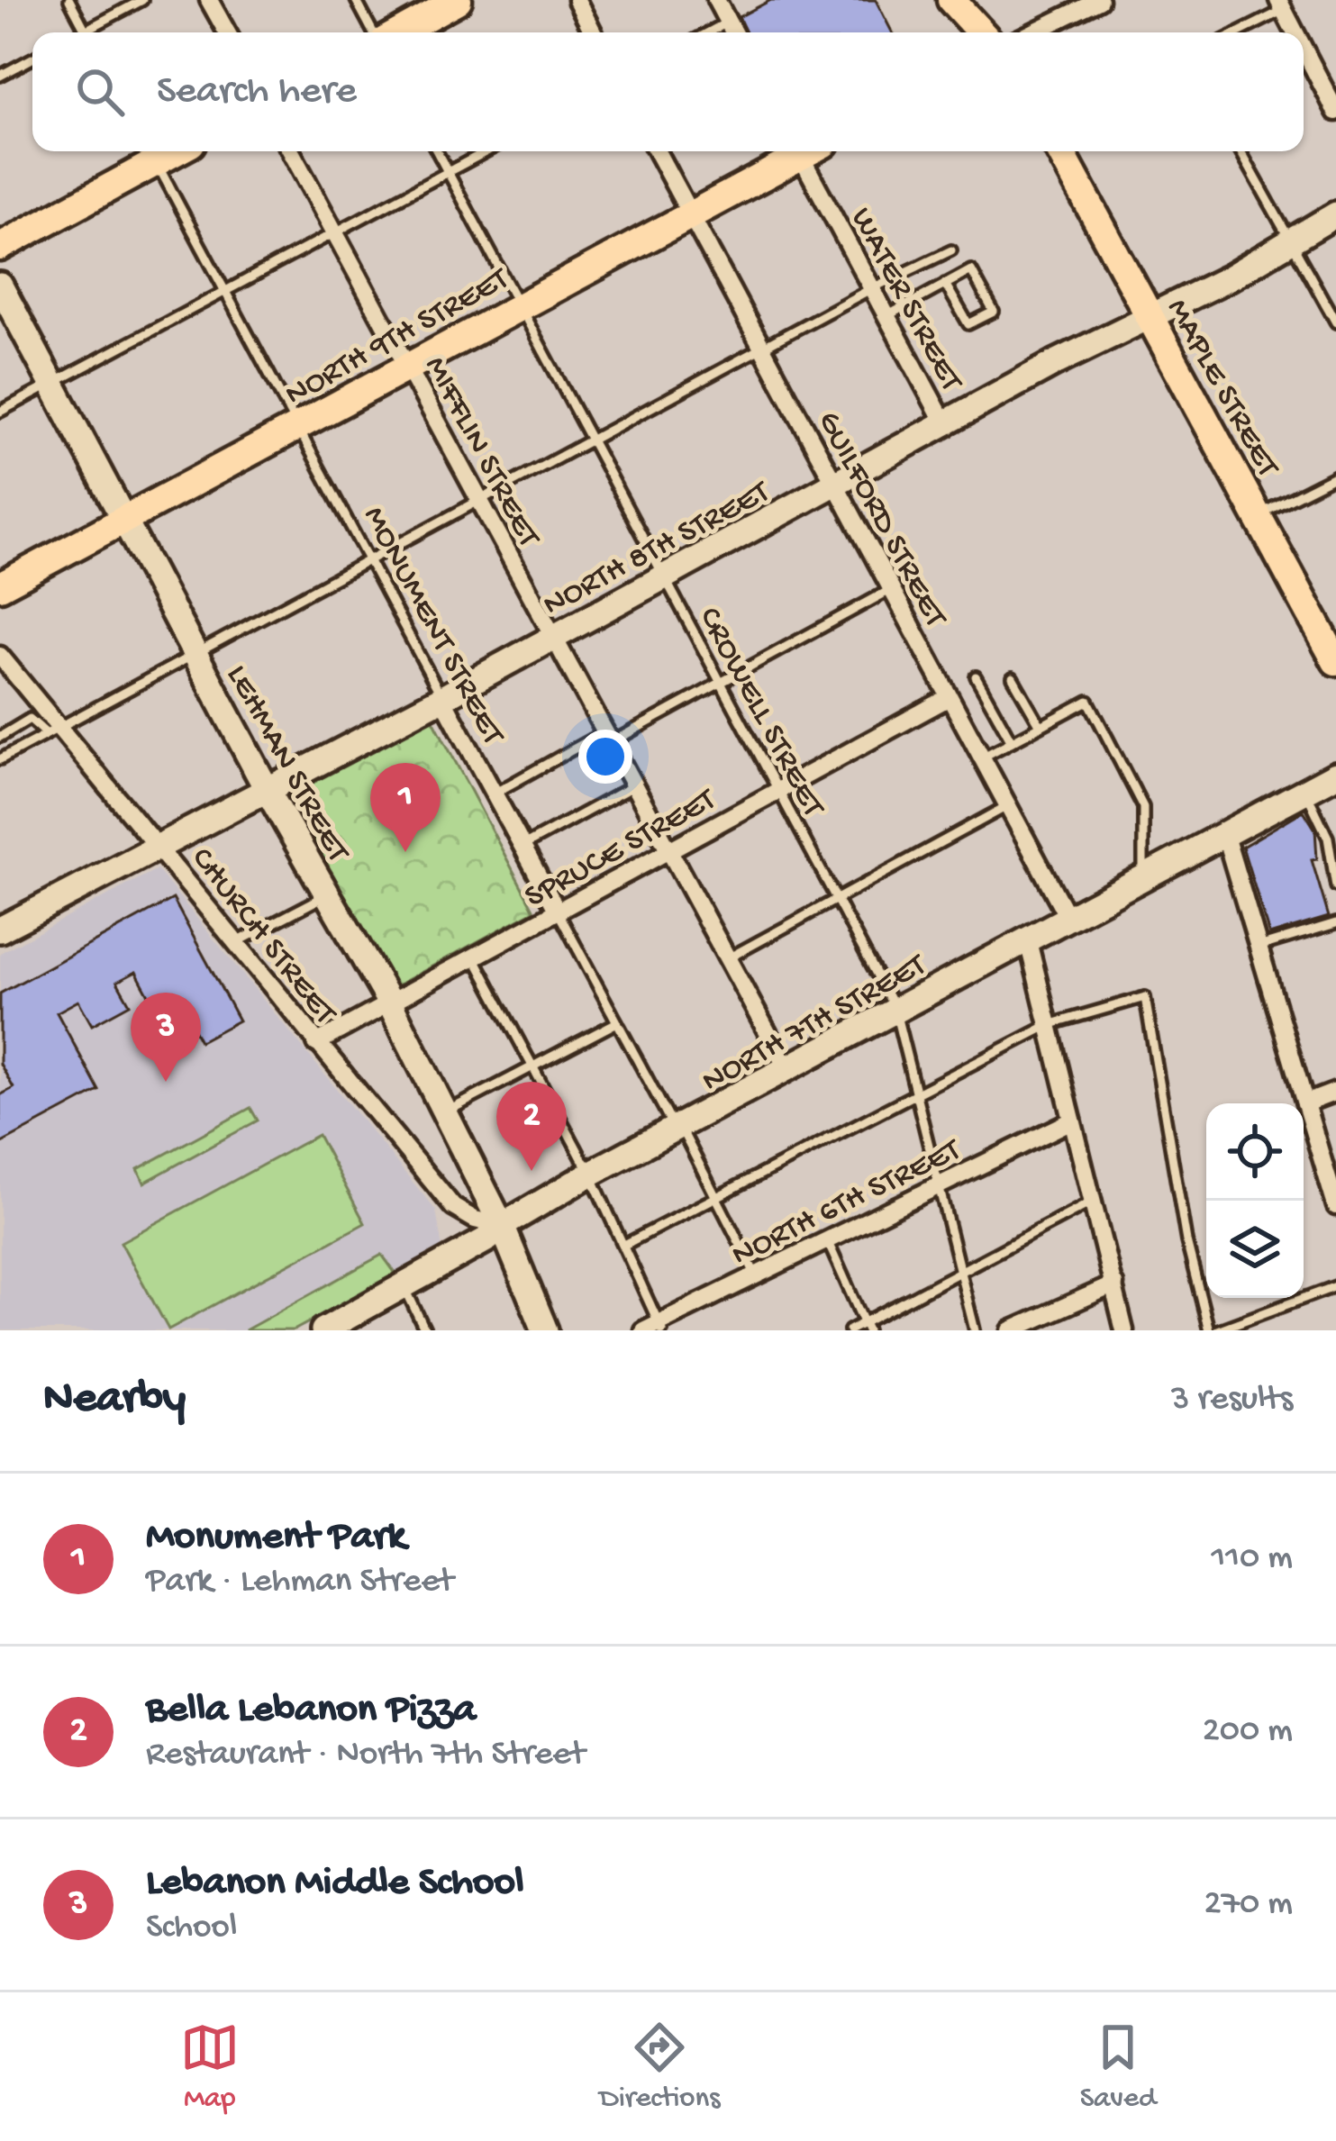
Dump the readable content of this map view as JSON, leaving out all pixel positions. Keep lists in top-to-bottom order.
{
  "streets": {
    "main road": ["NORTH 9TH STREET", "MAPLE STREET"],
    "street": [
      "WATER STREET",
      "MIFFLIN STREET",
      "GUILFORD STREET",
      "NORTH 8TH STREET",
      "MONUMENT STREET",
      "LEHMAN STREET",
      "SPRUCE STREET",
      "CHURCH STREET",
      "NORTH 7TH STREET",
      "NORTH 6TH STREET"
    ],
    "lane": ["CROWELL STREET"]
  },
  "crossings": [
    ["WATER STREET", "NORTH 8TH STREET"],
    ["NORTH 9TH STREET", "MIFFLIN STREET"],
    ["NORTH 9TH STREET", "GUILFORD STREET"],
    ["NORTH 9TH STREET", "MONUMENT STREET"],
    ["NORTH 9TH STREET", "CROWELL STREET"],
    ["NORTH 9TH STREET", "LEHMAN STREET"],
    ["MAPLE STREET", "NORTH 8TH STREET"],
    ["MIFFLIN STREET", "NORTH 8TH STREET"],
    ["MIFFLIN STREET", "SPRUCE STREET"],
    ["MIFFLIN STREET", "NORTH 7TH STREET"],
    ["GUILFORD STREET", "NORTH 8TH STREET"],
    ["GUILFORD STREET", "SPRUCE STREET"],
    ["GUILFORD STREET", "NORTH 7TH STREET"],
    ["NORTH 8TH STREET", "MONUMENT STREET"],
    ["NORTH 8TH STREET", "CROWELL STREET"],
    ["NORTH 8TH STREET", "LEHMAN STREET"],
    ["NORTH 8TH STREET", "CHURCH STREET"],
    ["MONUMENT STREET", "SPRUCE STREET"],
    ["MONUMENT STREET", "NORTH 7TH STREET"],
    ["MONUMENT STREET", "NORTH 6TH STREET"],
    ["CROWELL STREET", "SPRUCE STREET"],
    ["CROWELL STREET", "NORTH 7TH STREET"],
    ["CROWELL STREET", "NORTH 6TH STREET"],
    ["LEHMAN STREET", "SPRUCE STREET"],
    ["LEHMAN STREET", "CHURCH STREET"],
    ["LEHMAN STREET", "NORTH 7TH STREET"],
    ["SPRUCE STREET", "CHURCH STREET"],
    ["CHURCH STREET", "NORTH 7TH STREET"]
  ],
  "page": {
    "search": "Search here",
    "pins": ["1", "3", "2"],
    "heading": ["Nearby", "3 results"],
    "list": [
      {
        "mark": "1",
        "name": "Monument Park",
        "note": "Park · Lehman Street",
        "value": "110 m"
      },
      {
        "mark": "2",
        "name": "Bella Lebanon Pizza",
        "note": "Restaurant · North 7th Street",
        "value": "200 m"
      },
      {
        "mark": "3",
        "name": "Lebanon Middle School",
        "note": "School",
        "value": "270 m"
      }
    ],
    "nav": ["Map", "Directions", "Saved"]
  }
}
